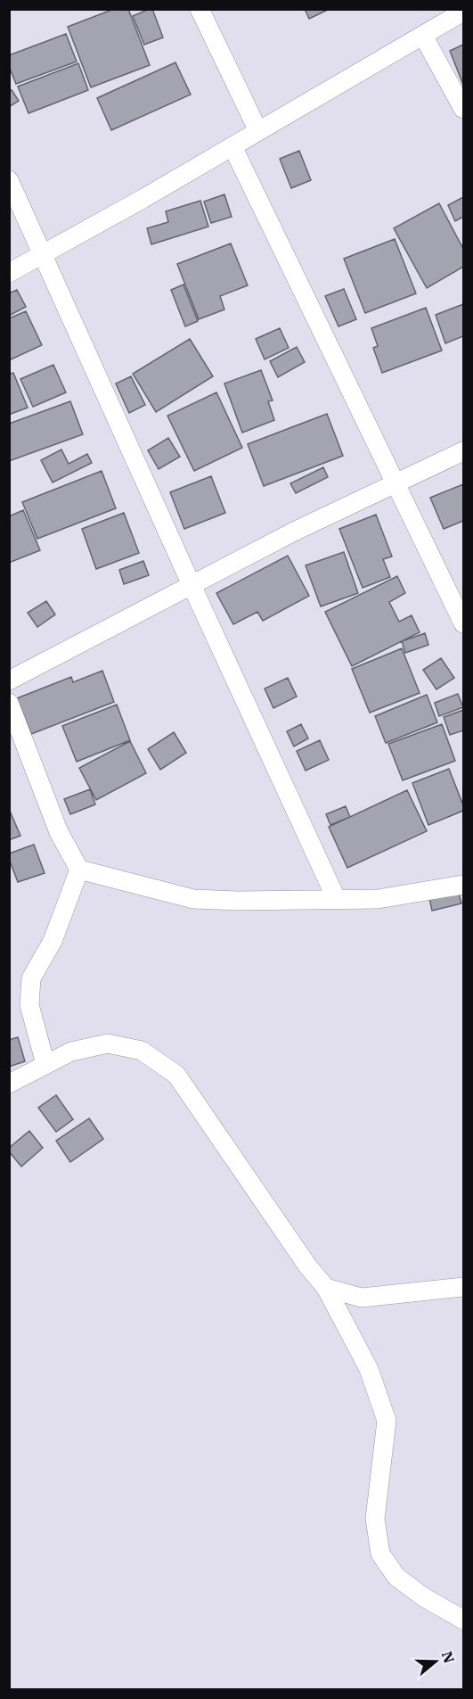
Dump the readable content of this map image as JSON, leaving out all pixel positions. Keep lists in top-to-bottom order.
{
  "north": "right"
}
